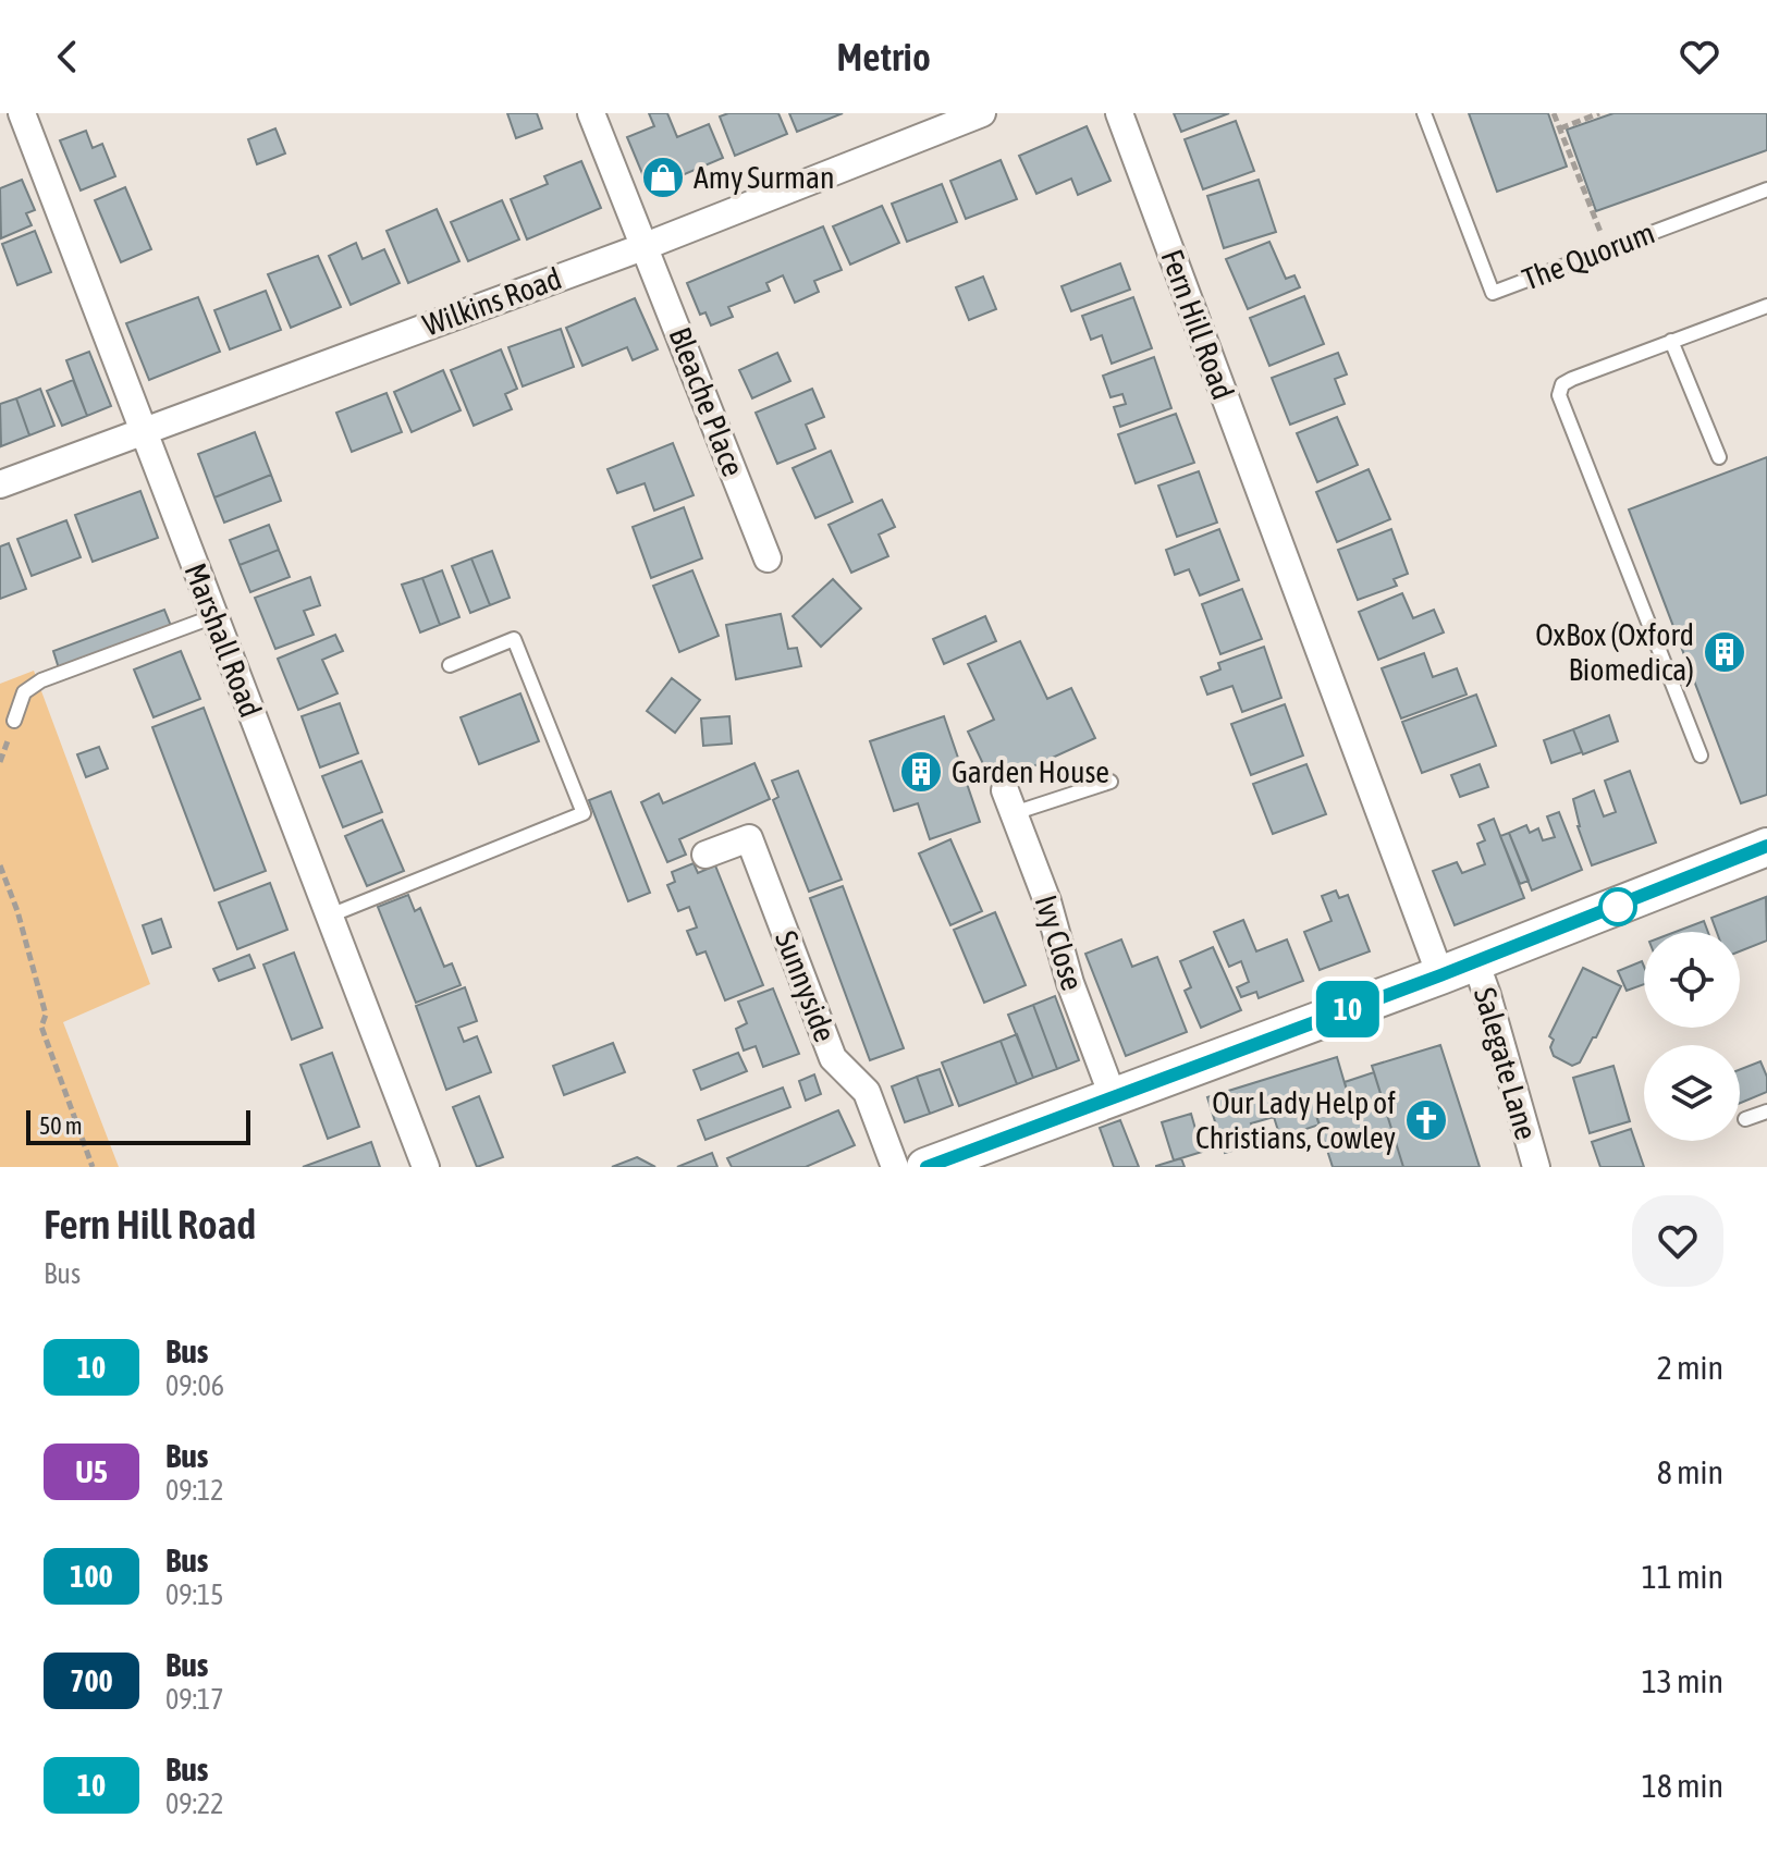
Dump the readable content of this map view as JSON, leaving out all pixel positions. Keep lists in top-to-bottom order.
{
  "streets": {
    "street": [
      "Wilkins Road",
      "Fern Hill Road",
      "Bleache Place",
      "Marshall Road",
      "Ivy Close",
      "Sunnyside",
      "Salegate Lane"
    ],
    "lane": ["The Quorum"]
  },
  "crossings": [
    ["Wilkins Road", "Bleache Place"],
    ["Wilkins Road", "Marshall Road"]
  ],
  "places": {
    "shop": ["Amy Surman"],
    "building": ["OxBox (Oxford Biomedica)", "Garden House"],
    "church": ["Our Lady Help of Christians, Cowley"]
  },
  "lines": ["bus line 10"],
  "scale_bar": "50 m",
  "page": {
    "header": "Metrio",
    "on_map": "10",
    "scale": "50 m",
    "heading": ["Fern Hill Road", "Bus"],
    "list": [
      {
        "mark": "10",
        "name": "Bus",
        "note": "09:06",
        "value": "2 min"
      },
      {
        "mark": "U5",
        "name": "Bus",
        "note": "09:12",
        "value": "8 min"
      },
      {
        "mark": "100",
        "name": "Bus",
        "note": "09:15",
        "value": "11 min"
      },
      {
        "mark": "700",
        "name": "Bus",
        "note": "09:17",
        "value": "13 min"
      },
      {
        "mark": "10",
        "name": "Bus",
        "note": "09:22",
        "value": "18 min"
      }
    ]
  }
}
